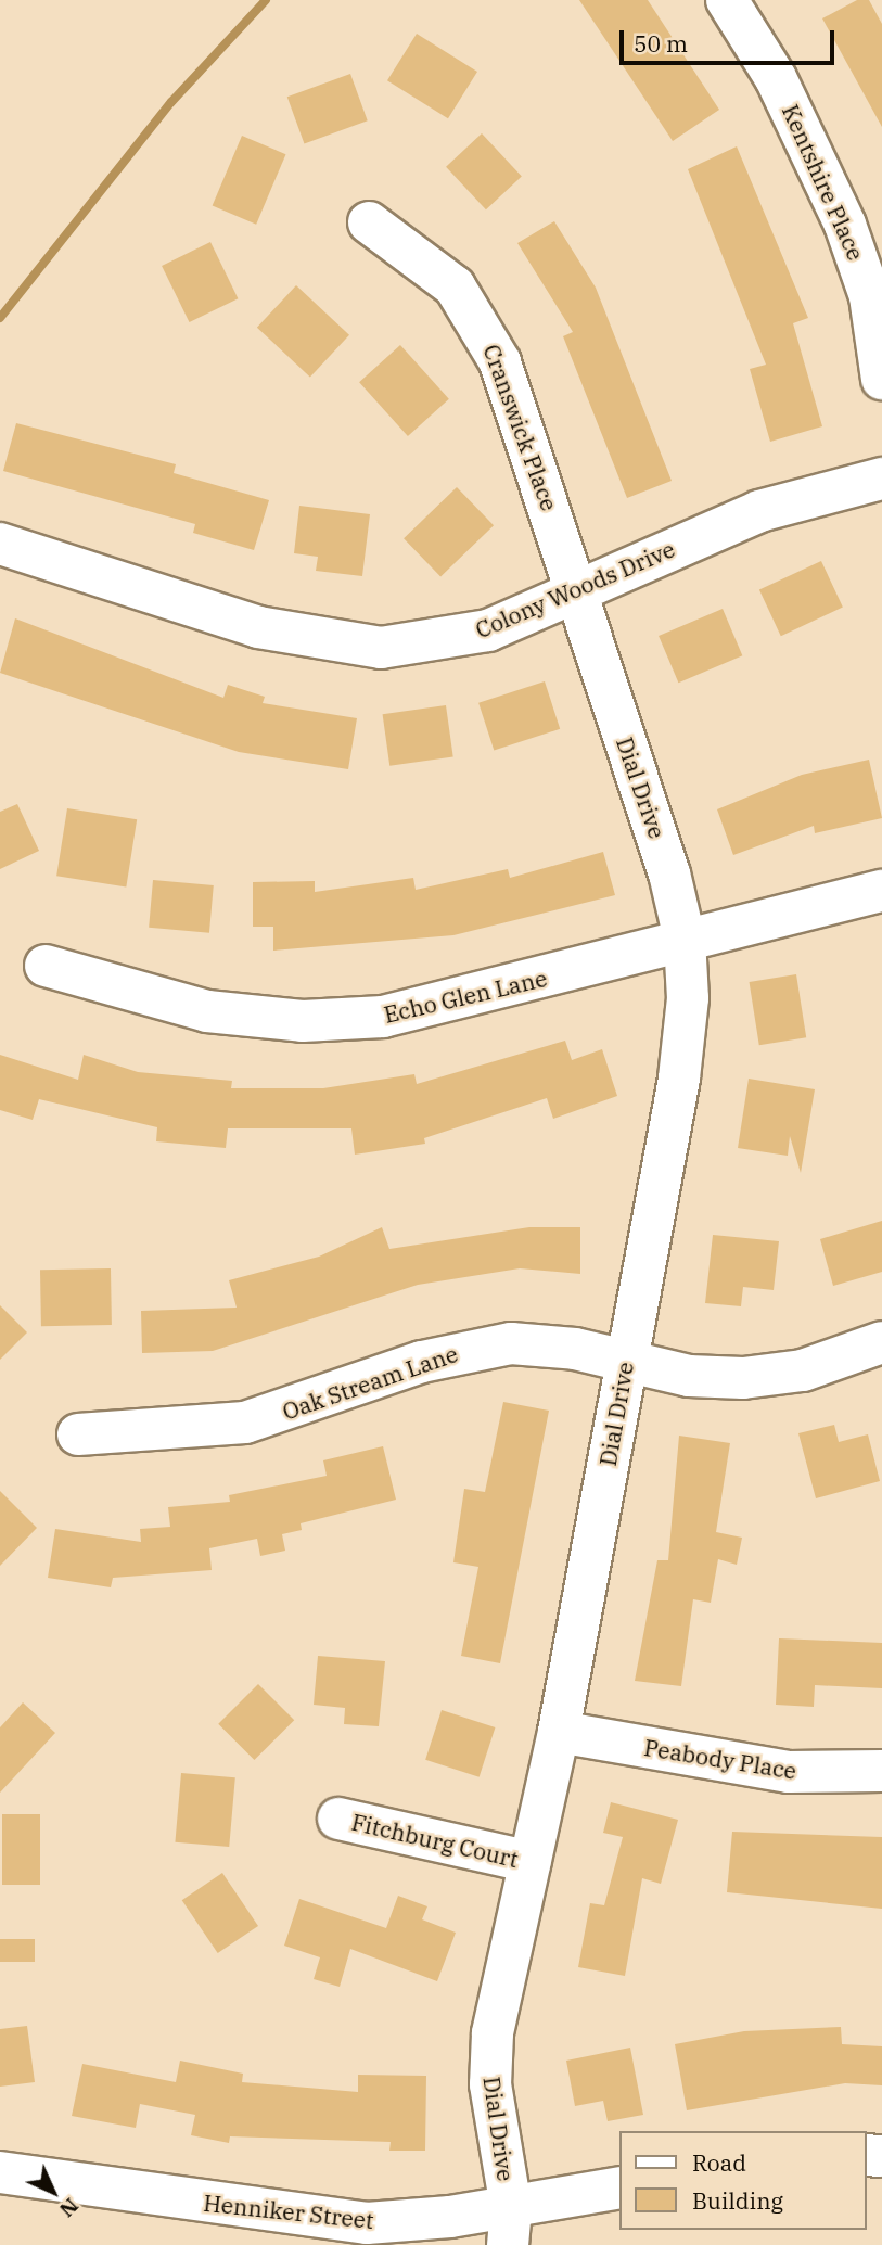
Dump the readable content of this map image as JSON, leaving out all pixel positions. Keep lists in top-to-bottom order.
{
  "streets": {
    "street": [
      "Kentshire Place",
      "Cranswick Place",
      "Colony Woods Drive",
      "Dial Drive",
      "Echo Glen Lane",
      "Oak Stream Lane",
      "Peabody Place",
      "Fitchburg Court",
      "Henniker Street"
    ]
  },
  "crossings": [
    ["Cranswick Place", "Colony Woods Drive"],
    ["Cranswick Place", "Dial Drive"],
    ["Colony Woods Drive", "Dial Drive"],
    ["Dial Drive", "Echo Glen Lane"],
    ["Dial Drive", "Oak Stream Lane"],
    ["Dial Drive", "Peabody Place"],
    ["Dial Drive", "Fitchburg Court"],
    ["Dial Drive", "Henniker Street"]
  ],
  "legend": ["Road", "Building"],
  "scale_bar": "50 m",
  "north": "bottom right"
}
